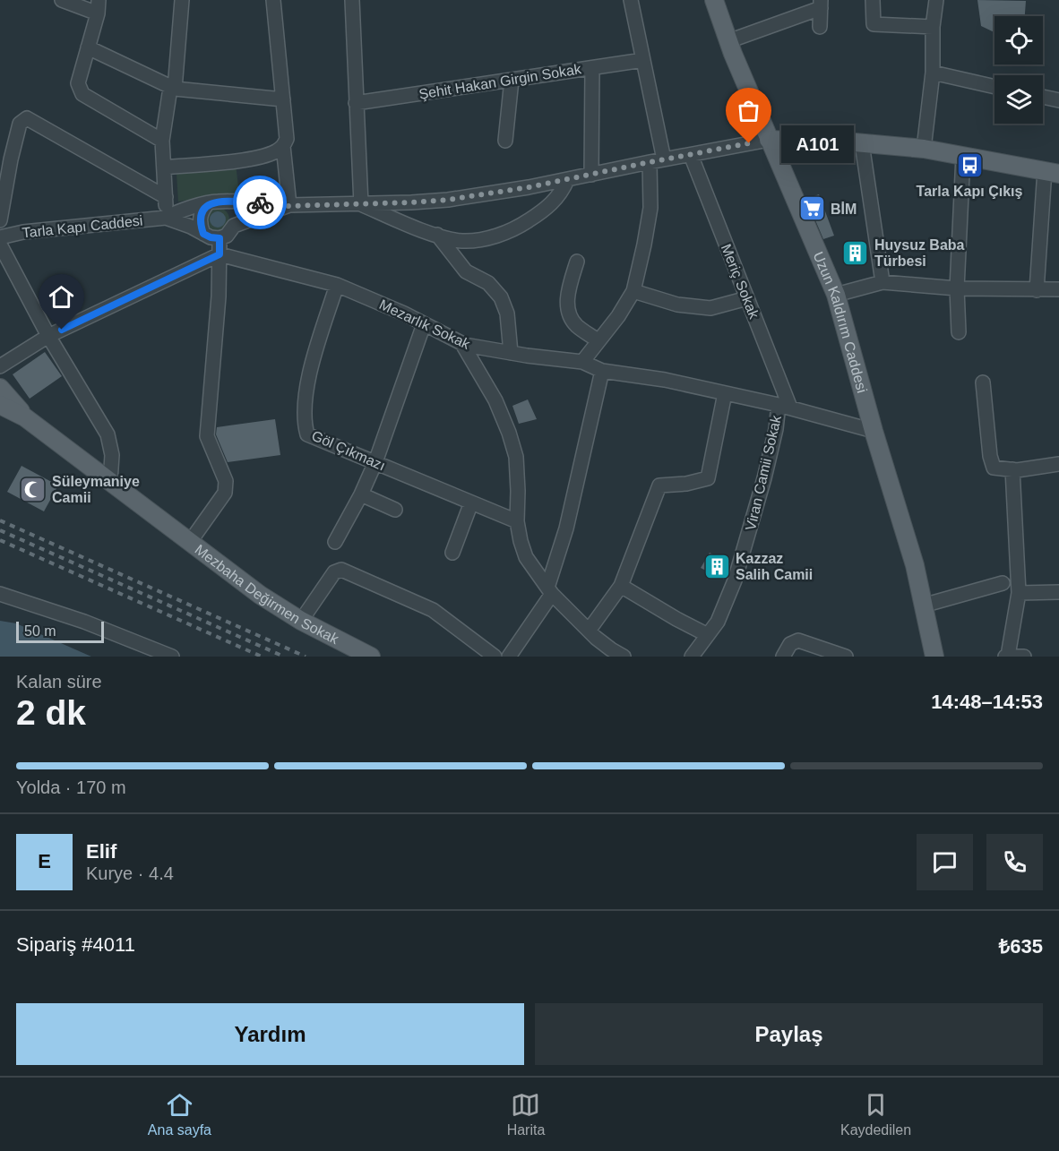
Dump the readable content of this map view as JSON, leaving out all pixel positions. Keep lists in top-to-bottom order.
{
  "streets": {
    "main road": ["Uzun Kaldırım Caddesi", "Mezbaha Değirmen Sokak"],
    "street": [
      "Şehit Hakan Girgin Sokak",
      "Tarla Kapı Caddesi",
      "Meriç Sokak",
      "Mezarlık Sokak",
      "Göl Çıkmazı",
      "Viran Camii Sokak"
    ]
  },
  "crossings": [
    ["Tarla Kapı Caddesi", "Meriç Sokak"],
    ["Tarla Kapı Caddesi", "Uzun Kaldırım Caddesi"],
    ["Tarla Kapı Caddesi", "Mezbaha Değirmen Sokak"],
    ["Meriç Sokak", "Mezarlık Sokak"],
    ["Meriç Sokak", "Viran Camii Sokak"],
    ["Uzun Kaldırım Caddesi", "Mezarlık Sokak"],
    ["Mezarlık Sokak", "Göl Çıkmazı"],
    ["Mezarlık Sokak", "Viran Camii Sokak"],
    ["Mezarlık Sokak", "Mezbaha Değirmen Sokak"]
  ],
  "places": {
    "other": ["A101"],
    "bus stop": ["Tarla Kapı Çıkış"],
    "supermarket": ["BİM"],
    "building": ["Huysuz Baba Türbesi", "Kazzaz Salih Camii"],
    "mosque": ["Süleymaniye Camii"]
  },
  "scale_bar": "50 m",
  "page": {
    "bubble": "A101",
    "scale": "50 m",
    "heading": ["2 dk", "Kalan süre", "14:48–14:53"],
    "panel": [
      "Elif",
      "Kurye · 4.4",
      "Sipariş #4011",
      "₺635"
    ],
    "bar": "Yolda · 170 m",
    "round": "E",
    "buttons": ["Yardım", "Paylaş"],
    "tabs": ["Ana sayfa", "Harita", "Kaydedilen"]
  }
}
